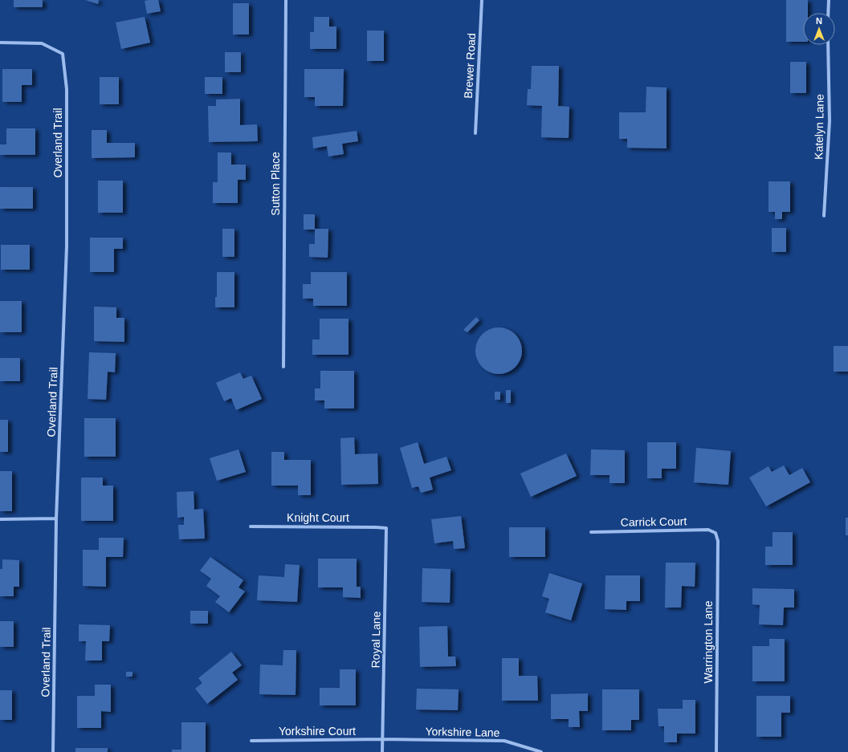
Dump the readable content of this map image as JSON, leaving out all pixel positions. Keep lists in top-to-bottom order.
{
  "streets": {
    "street": [
      "Brewer Road",
      "Katelyn Lane",
      "Overland Trail",
      "Sutton Place",
      "Knight Court",
      "Carrick Court",
      "Royal Lane",
      "Warrington Lane",
      "Yorkshire Court",
      "Yorkshire Lane"
    ]
  },
  "crossings": [
    ["Knight Court", "Royal Lane"],
    ["Carrick Court", "Warrington Lane"],
    ["Royal Lane", "Yorkshire Court"],
    ["Royal Lane", "Yorkshire Lane"],
    ["Yorkshire Court", "Yorkshire Lane"]
  ],
  "north": "top"
}
